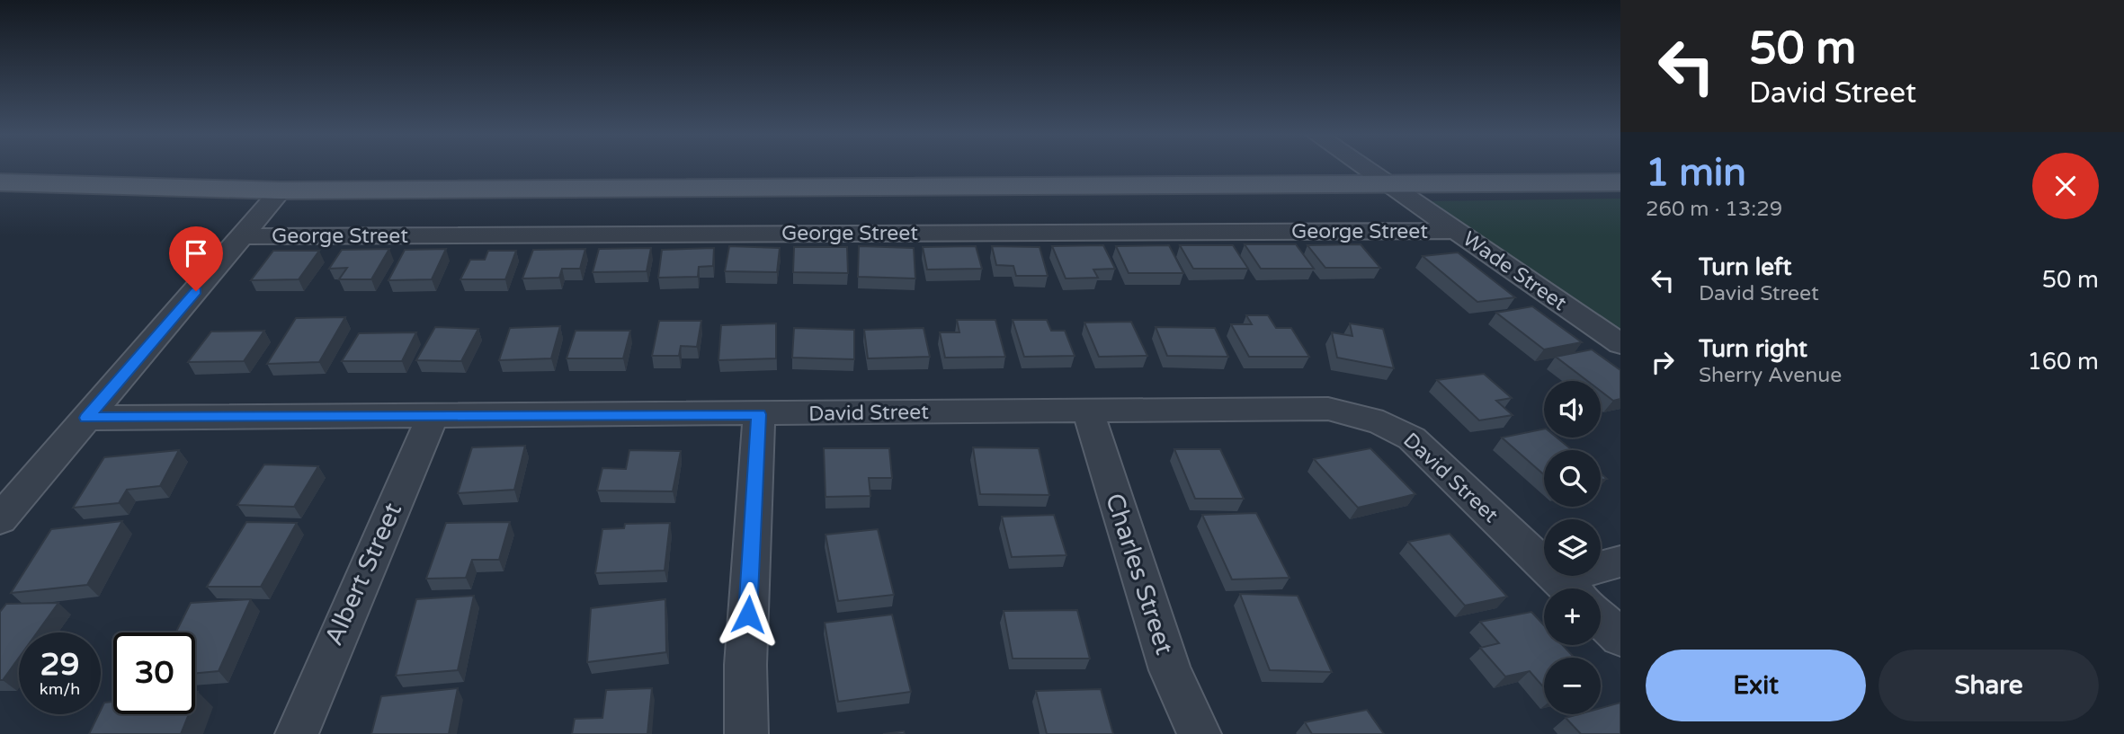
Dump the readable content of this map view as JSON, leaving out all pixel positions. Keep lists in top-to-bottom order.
{
  "streets": {
    "street": [
      "George Street",
      "Wade Street",
      "David Street",
      "Albert Street",
      "Charles Street"
    ]
  },
  "crossings": [
    ["George Street", "Wade Street"],
    ["David Street", "Albert Street"],
    ["David Street", "Charles Street"]
  ],
  "page": {
    "turn": ["50 m", "David Street"],
    "heading": ["1 min", "260 m · 13:29"],
    "list": [
      {
        "name": "Turn left",
        "note": "David Street",
        "value": "50 m"
      },
      {
        "name": "Turn right",
        "note": "Sherry Avenue",
        "value": "160 m"
      }
    ],
    "map_buttons": ["+", "−"],
    "speed": "29 km/h",
    "limit": "30",
    "buttons": ["Exit", "Share"]
  }
}
